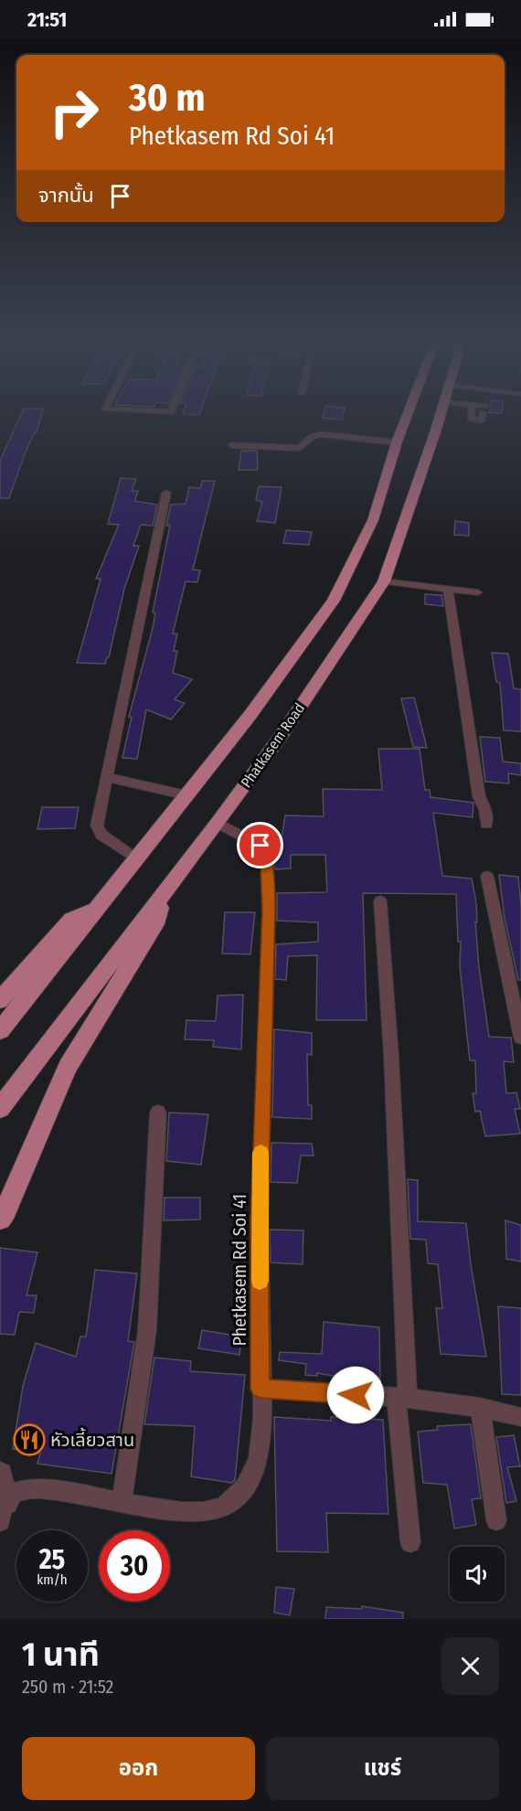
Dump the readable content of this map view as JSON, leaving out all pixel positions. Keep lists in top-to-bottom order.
{
  "streets": {
    "highway": ["Phatkasem Road"],
    "street": ["Phetkasem Rd Soi 41"]
  },
  "crossings": [
    ["Phatkasem Road", "Phetkasem Rd Soi 41"]
  ],
  "places": {
    "restaurant": ["หัวเลี้ยวสาน"]
  },
  "page": {
    "status": "21:51",
    "turn": ["30 m", "Phetkasem Rd Soi 41"],
    "then": "จากนั้น",
    "speed": "25 km/h",
    "limit": "30",
    "heading": ["1 นาที", "250 m · 21:52"],
    "buttons": ["ออก", "แชร์"]
  }
}
